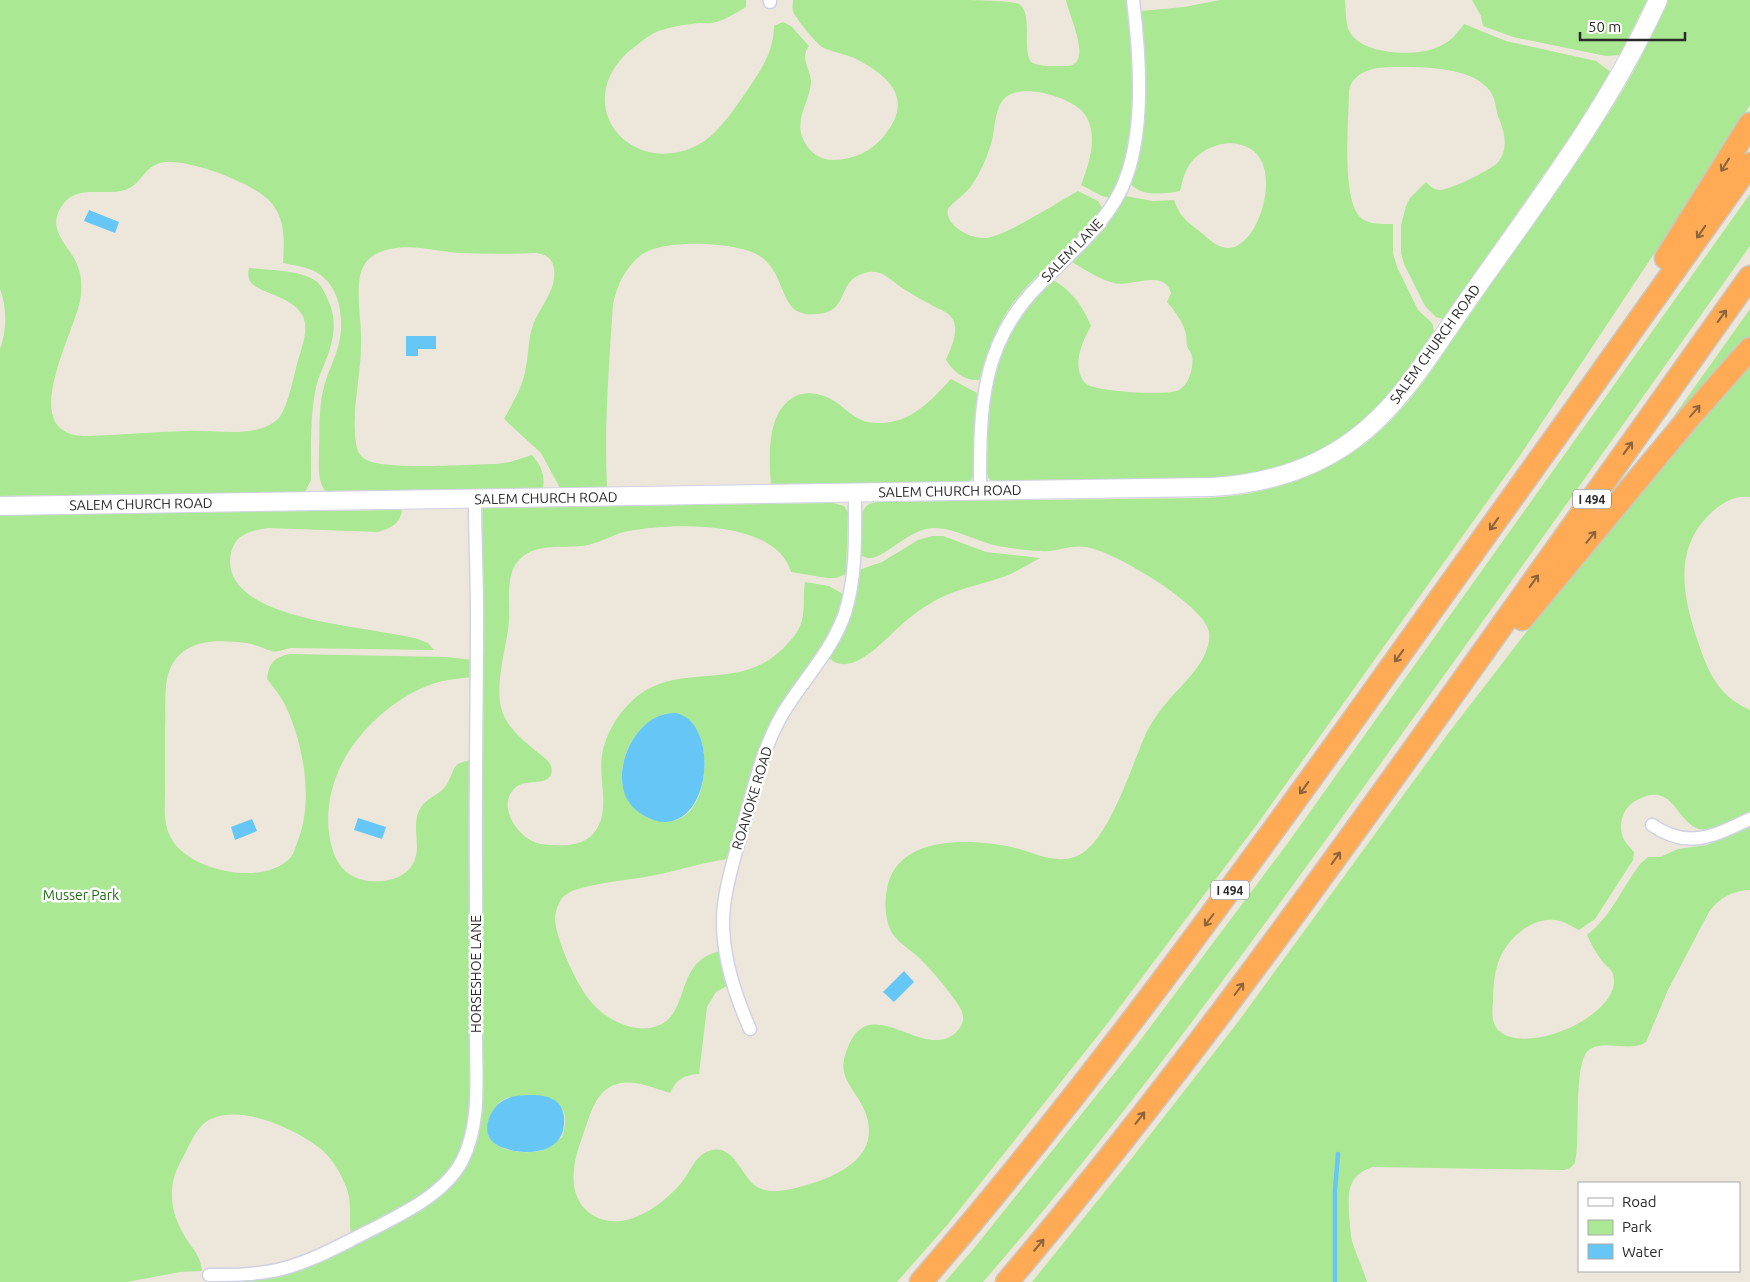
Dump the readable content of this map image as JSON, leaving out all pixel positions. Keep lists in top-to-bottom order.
{
  "streets": {
    "highway": ["I 494"],
    "street": [
      "SALEM LANE",
      "SALEM CHURCH ROAD",
      "ROANOKE ROAD",
      "HORSESHOE LANE"
    ]
  },
  "crossings": [
    ["SALEM LANE", "SALEM CHURCH ROAD"],
    ["SALEM CHURCH ROAD", "ROANOKE ROAD"],
    ["SALEM CHURCH ROAD", "HORSESHOE LANE"]
  ],
  "parks": ["Musser Park"],
  "legend": ["Road", "Park", "Water"],
  "scale_bar": "50 m"
}
